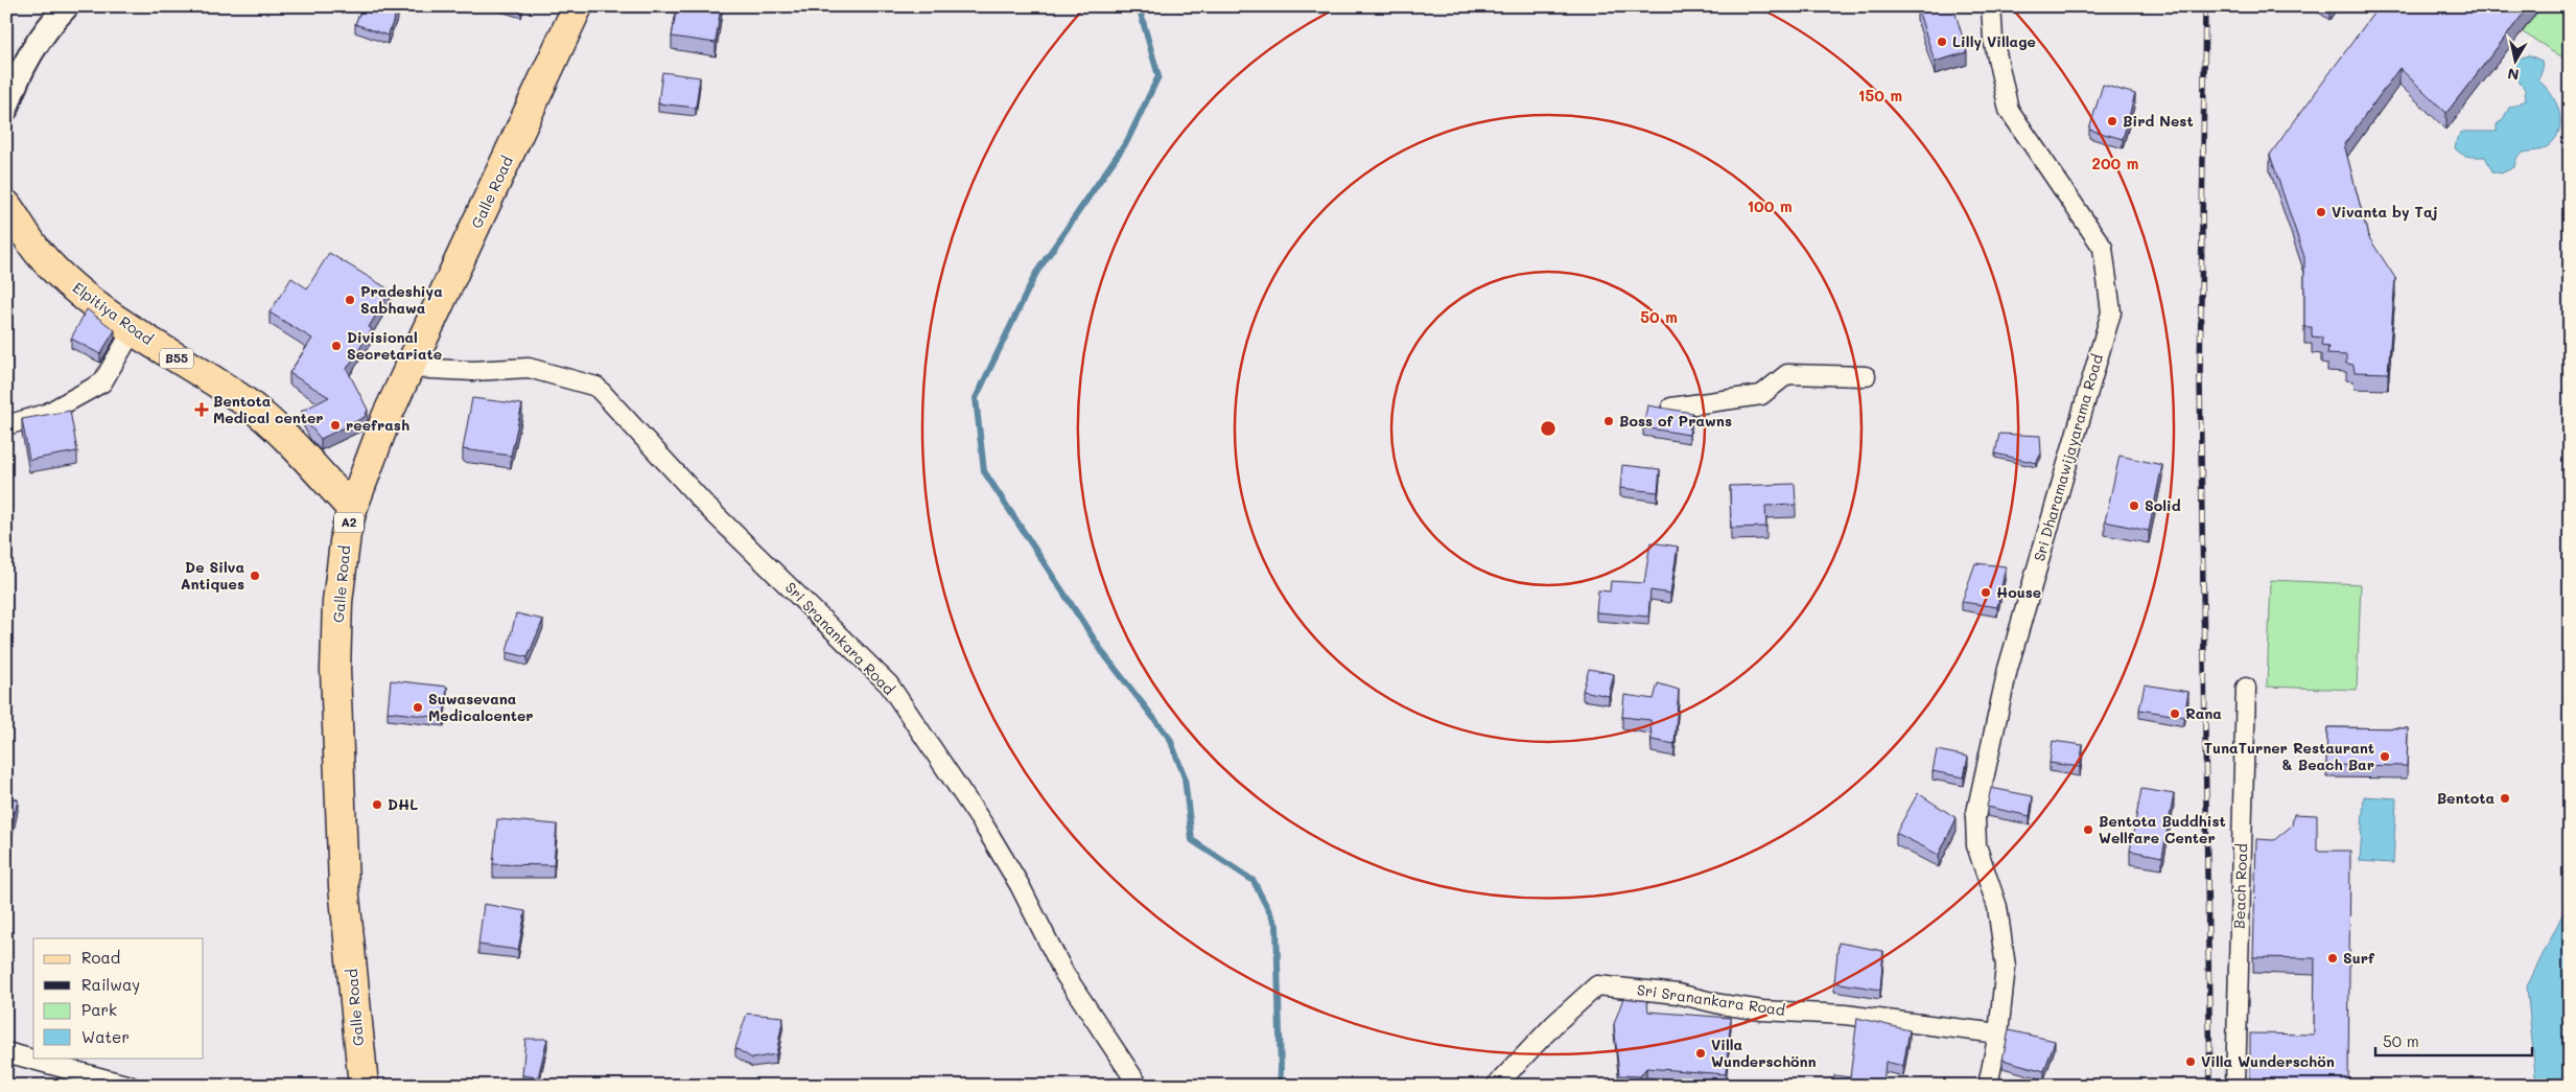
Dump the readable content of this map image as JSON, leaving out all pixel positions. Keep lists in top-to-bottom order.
{
  "streets": {
    "main road": [
      "Galle Road",
      "Elpitiya Road",
      "B55",
      "A2"
    ],
    "street": ["Sri Dharamawijayarama Road", "Sri Sranankara Road", "Beach Road"]
  },
  "crossings": [
    ["Galle Road", "Elpitiya Road"],
    ["Galle Road", "Sri Sranankara Road"],
    ["Sri Dharamawijayarama Road", "Sri Sranankara Road"]
  ],
  "places": {
    "other": [
      "Lilly Village",
      "Bird Nest",
      "Vivanta by Taj",
      "Pradeshiya Sabhawa",
      "Divisional Secretariate",
      "Boss of Prawns",
      "reefrash",
      "Solid",
      "De Silva Antiques",
      "House",
      "Suwasevana Medicalcenter",
      "Rana",
      "TunaTurner Restaurant & Beach Bar",
      "Bentota",
      "DHL",
      "Bentota Buddhist Wellfare Center",
      "Surf",
      "Villa Wunderschönn",
      "Villa Wunderschön"
    ],
    "health": ["Bentota Medical center"]
  },
  "legend": [
    "Road",
    "Railway",
    "Park",
    "Water"
  ],
  "scale_bar": "50 m",
  "north": "bottom",
  "rings": [
    "150 m",
    "200 m",
    "100 m",
    "50 m"
  ]
}
